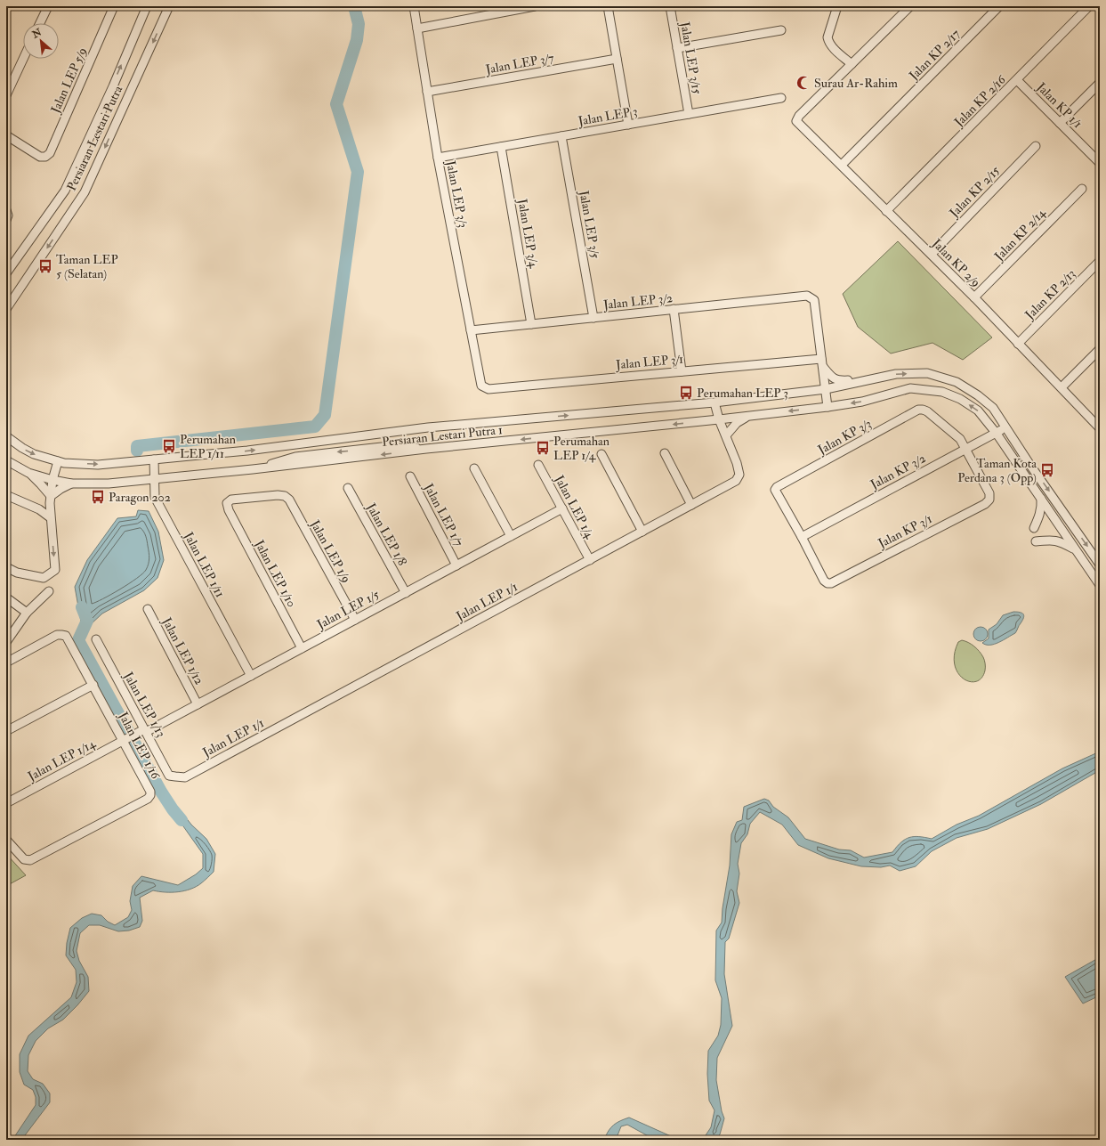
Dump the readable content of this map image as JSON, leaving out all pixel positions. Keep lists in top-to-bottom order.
{
  "streets": {
    "street": [
      "Jalan KP 2/17",
      "Jalan LEP 3/15",
      "Jalan LEP 3/7",
      "Jalan LEP 5/9",
      "Jalan KP 2/16",
      "Jalan KP 1/1",
      "Jalan LEP 3",
      "Persiaran Lestari Putra",
      "Jalan KP 2/15",
      "Jalan LEP 3/3",
      "Jalan LEP 3/5",
      "Jalan LEP 3/4",
      "Jalan KP 2/14",
      "Jalan KP 2/9",
      "Jalan KP 2/13",
      "Jalan LEP 3/2",
      "Jalan LEP 3/1",
      "Persiaran Lestari Putra 1",
      "Jalan KP 3/3",
      "Jalan KP 3/2",
      "Jalan LEP 1/4",
      "Jalan LEP 1/7",
      "Jalan KP 3/1",
      "Jalan LEP 1/8",
      "Jalan LEP 1/9",
      "Jalan LEP 1/11",
      "Jalan LEP 1/10",
      "Jalan LEP 1/1",
      "Jalan LEP 1/5",
      "Jalan LEP 1/12",
      "Jalan LEP 1/13",
      "Jalan LEP 1/16",
      "Jalan LEP 1/14"
    ]
  },
  "crossings": [
    ["Jalan KP 2/17", "Jalan KP 2/9"],
    ["Jalan LEP 3/15", "Jalan LEP 3"],
    ["Jalan LEP 3/7", "Jalan LEP 3/3"],
    ["Jalan KP 2/16", "Jalan KP 1/1"],
    ["Jalan KP 2/16", "Jalan KP 2/9"],
    ["Jalan LEP 3", "Jalan LEP 3/3"],
    ["Jalan LEP 3", "Jalan LEP 3/5"],
    ["Jalan LEP 3", "Jalan LEP 3/4"],
    ["Jalan KP 2/15", "Jalan KP 2/9"],
    ["Jalan LEP 3/3", "Jalan LEP 3/2"],
    ["Jalan LEP 3/3", "Jalan LEP 3/1"],
    ["Jalan LEP 3/5", "Jalan LEP 3/2"],
    ["Jalan LEP 3/4", "Jalan LEP 3/2"],
    ["Jalan KP 2/14", "Jalan KP 2/9"],
    ["Jalan KP 2/9", "Jalan KP 2/13"],
    ["Jalan LEP 3/2", "Jalan LEP 3/1"],
    ["Persiaran Lestari Putra 1", "Jalan KP 3/2"],
    ["Persiaran Lestari Putra 1", "Jalan LEP 1/11"],
    ["Persiaran Lestari Putra 1", "Jalan LEP 1/1"],
    ["Jalan KP 3/3", "Jalan KP 3/2"],
    ["Jalan KP 3/3", "Jalan KP 3/1"],
    ["Jalan KP 3/2", "Jalan KP 3/1"],
    ["Jalan LEP 1/4", "Jalan LEP 1/1"],
    ["Jalan LEP 1/4", "Jalan LEP 1/5"],
    ["Jalan LEP 1/7", "Jalan LEP 1/5"],
    ["Jalan LEP 1/8", "Jalan LEP 1/5"],
    ["Jalan LEP 1/9", "Jalan LEP 1/10"],
    ["Jalan LEP 1/9", "Jalan LEP 1/5"],
    ["Jalan LEP 1/11", "Jalan LEP 1/5"],
    ["Jalan LEP 1/10", "Jalan LEP 1/5"],
    ["Jalan LEP 1/1", "Jalan LEP 1/13"],
    ["Jalan LEP 1/5", "Jalan LEP 1/12"],
    ["Jalan LEP 1/5", "Jalan LEP 1/13"],
    ["Jalan LEP 1/5", "Jalan LEP 1/14"],
    ["Jalan LEP 1/13", "Jalan LEP 1/14"],
    ["Jalan LEP 1/16", "Jalan LEP 1/14"]
  ],
  "places": {
    "mosque": ["Surau Ar-Rahim"],
    "bus stop": [
      "Taman LEP 5 (Selatan)",
      "Perumahan LEP 3",
      "Perumahan LEP 1/11",
      "Perumahan LEP 1/4",
      "Taman Kota Perdana 3 (Opp)",
      "Paragon 202"
    ]
  },
  "north": "top left"
}
